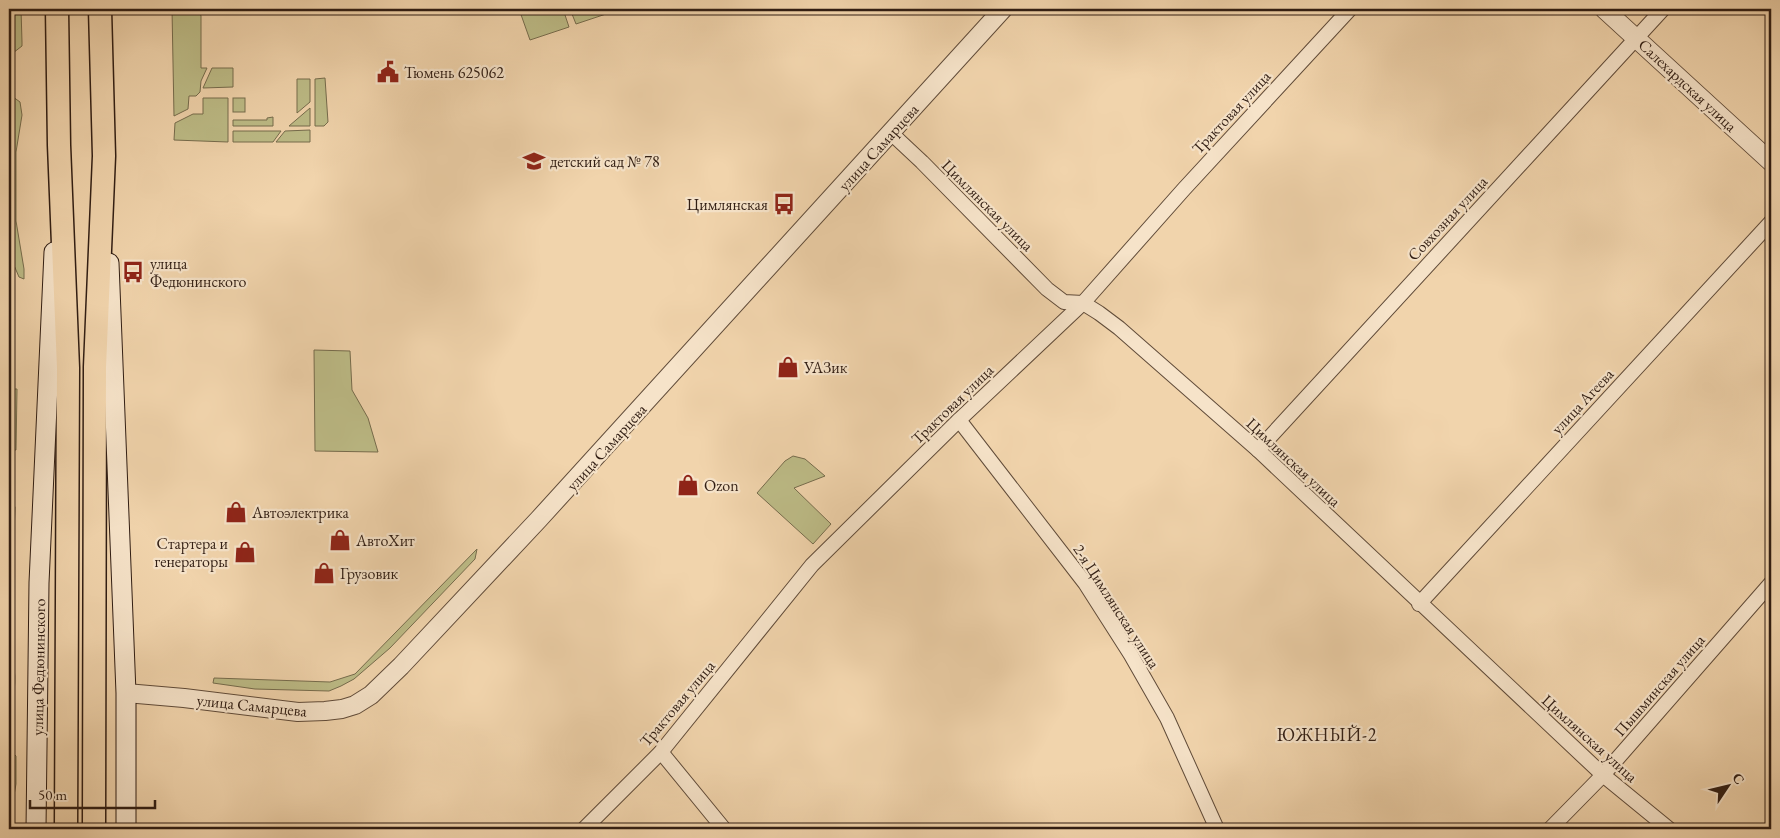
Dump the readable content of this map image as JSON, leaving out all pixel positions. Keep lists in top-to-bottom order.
{
  "streets": {
    "highway": ["улица Федюнинского"],
    "street": [
      "Салехардская улица",
      "Трактовая улица",
      "улица Самарцева",
      "Цимлянская улица",
      "Совхозная улица",
      "улица Агеева",
      "2-я Цимлянская улица",
      "Пышминская улица"
    ]
  },
  "crossings": [
    ["Салехардская улица", "Совхозная улица"],
    ["Трактовая улица", "Цимлянская улица"],
    ["Трактовая улица", "2-я Цимлянская улица"],
    ["улица Самарцева", "Цимлянская улица"],
    ["Цимлянская улица", "Совхозная улица"],
    ["Цимлянская улица", "улица Агеева"],
    ["Цимлянская улица", "Пышминская улица"]
  ],
  "districts": ["ЮЖНЫЙ-2"],
  "places": {
    "public building": ["Тюмень 625062"],
    "school or university": ["детский сад № 78"],
    "bus stop": ["Цимлянская", "улица Федюнинского"],
    "shop": [
      "УАЗик",
      "Ozon",
      "Автоэлектрика",
      "АвтоХит",
      "Стартера и генераторы",
      "Грузовик"
    ]
  },
  "scale_bar": "50 m",
  "north": "top right"
}
